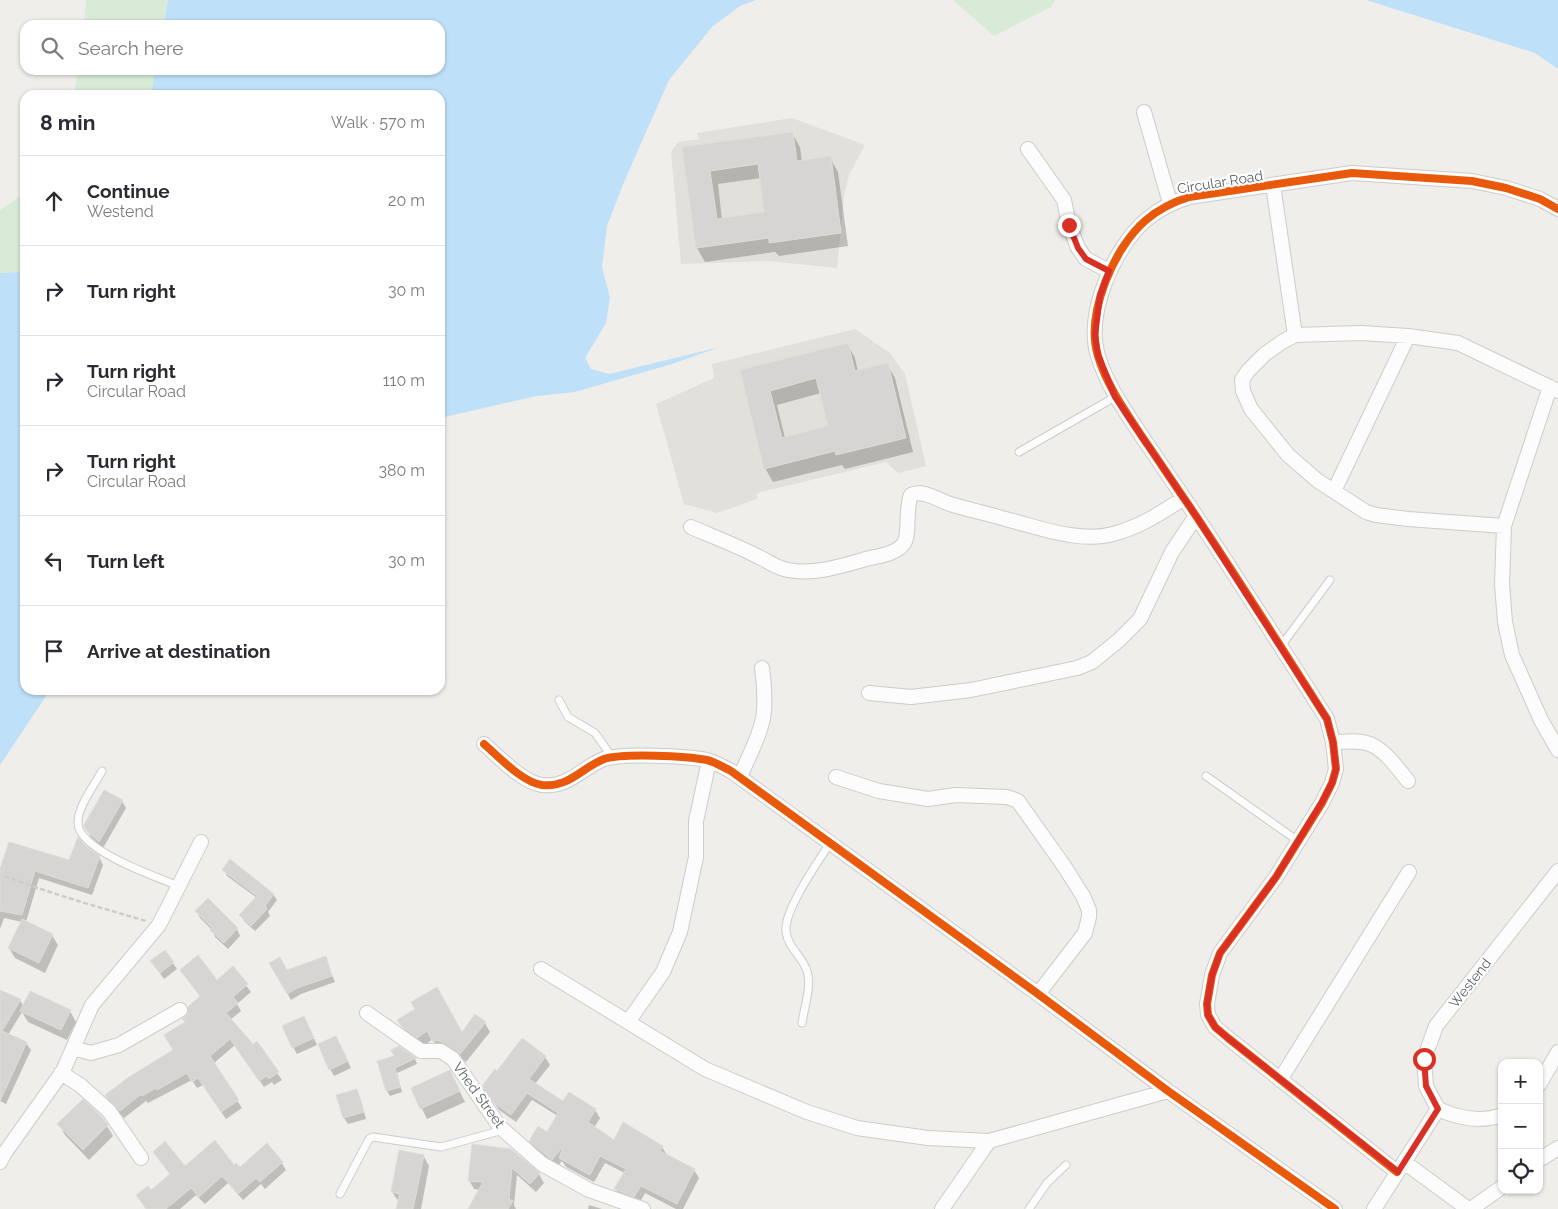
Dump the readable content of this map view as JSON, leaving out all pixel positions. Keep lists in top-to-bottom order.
{
  "streets": {
    "street": ["Circular Road", "Westend", "Vhed Street"]
  },
  "page": {
    "search": "Search here",
    "heading": ["8 min", "Walk · 570 m"],
    "list": [
      ["Continue", "Westend", "20 m"],
      ["Turn right", "30 m"],
      ["Turn right", "Circular Road", "110 m"],
      ["Turn right", "Circular Road", "380 m"],
      ["Turn left", "30 m"],
      "Arrive at destination"
    ],
    "map_buttons": ["+", "−"]
  }
}
